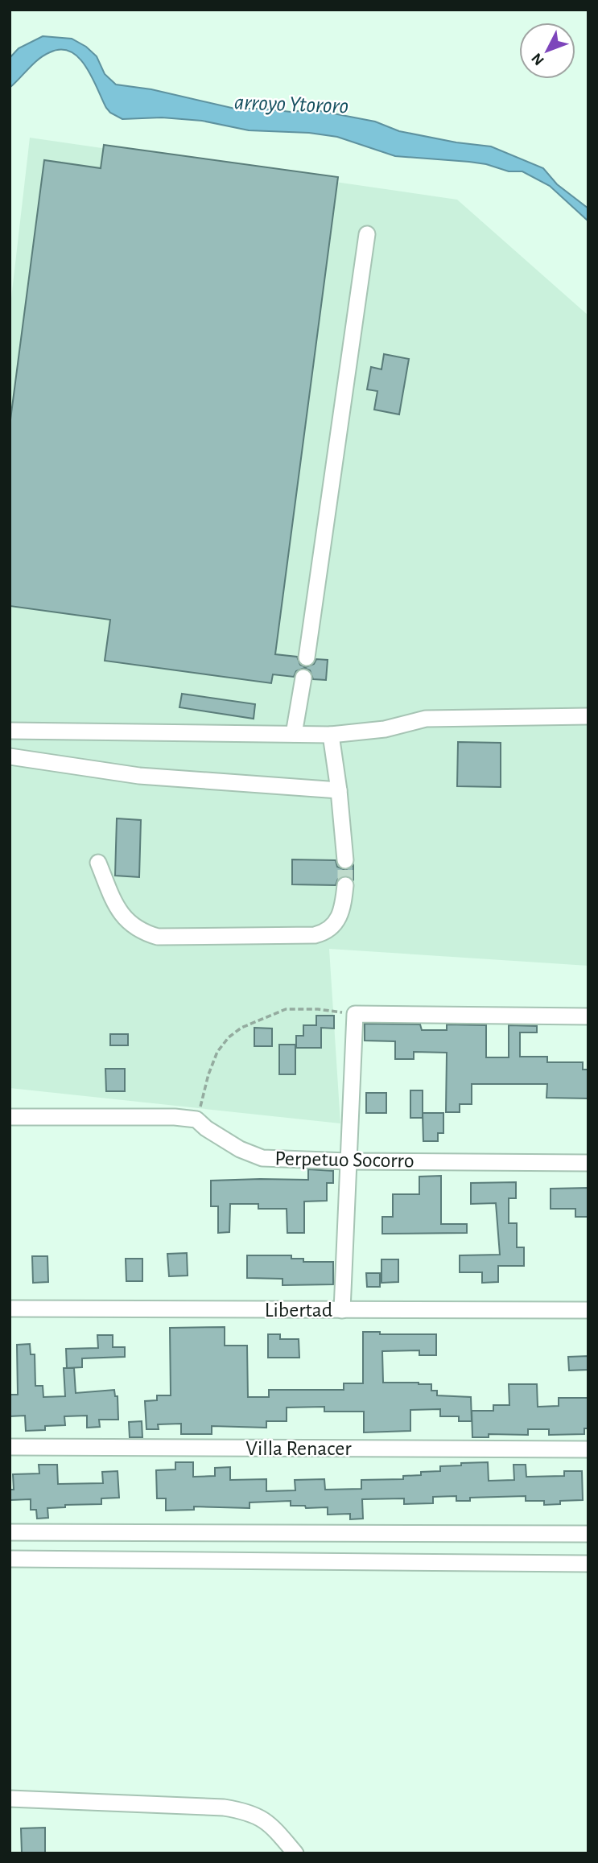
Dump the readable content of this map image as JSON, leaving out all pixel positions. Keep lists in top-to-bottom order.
{
  "streets": {
    "street": ["Perpetuo Socorro", "Libertad", "Villa Renacer"]
  },
  "water": ["arroyo Ytororo"],
  "north": "bottom left"
}
